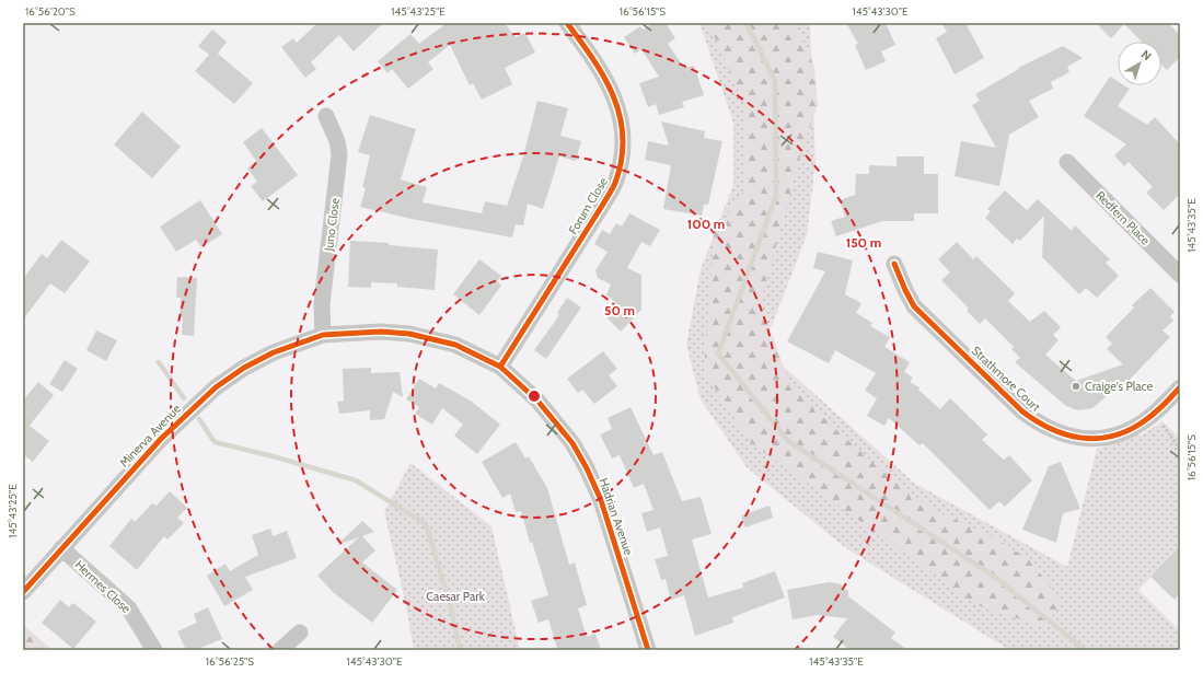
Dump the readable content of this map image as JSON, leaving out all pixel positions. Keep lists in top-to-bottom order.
{
  "streets": {
    "street": [
      "Forum Close",
      "Redfern Place",
      "Juno Close",
      "Strathmore Court",
      "Minerva Avenue",
      "Hadrian Avenue",
      "Hermes Close"
    ]
  },
  "crossings": [
    ["Forum Close", "Hadrian Avenue"],
    ["Juno Close", "Minerva Avenue"],
    ["Juno Close", "Hadrian Avenue"],
    ["Minerva Avenue", "Hadrian Avenue"],
    ["Minerva Avenue", "Hermes Close"]
  ],
  "parks": ["Caesar Park"],
  "places": ["Craige's Place"],
  "north": "top right",
  "coordinates": [
    "16°56'20\"S",
    "145°43'25\"E",
    "16°56'15\"S",
    "145°43'30\"E",
    "145°43'35\"E",
    "16°56'25\"S"
  ],
  "rings": ["100 m", "150 m", "50 m"]
}
